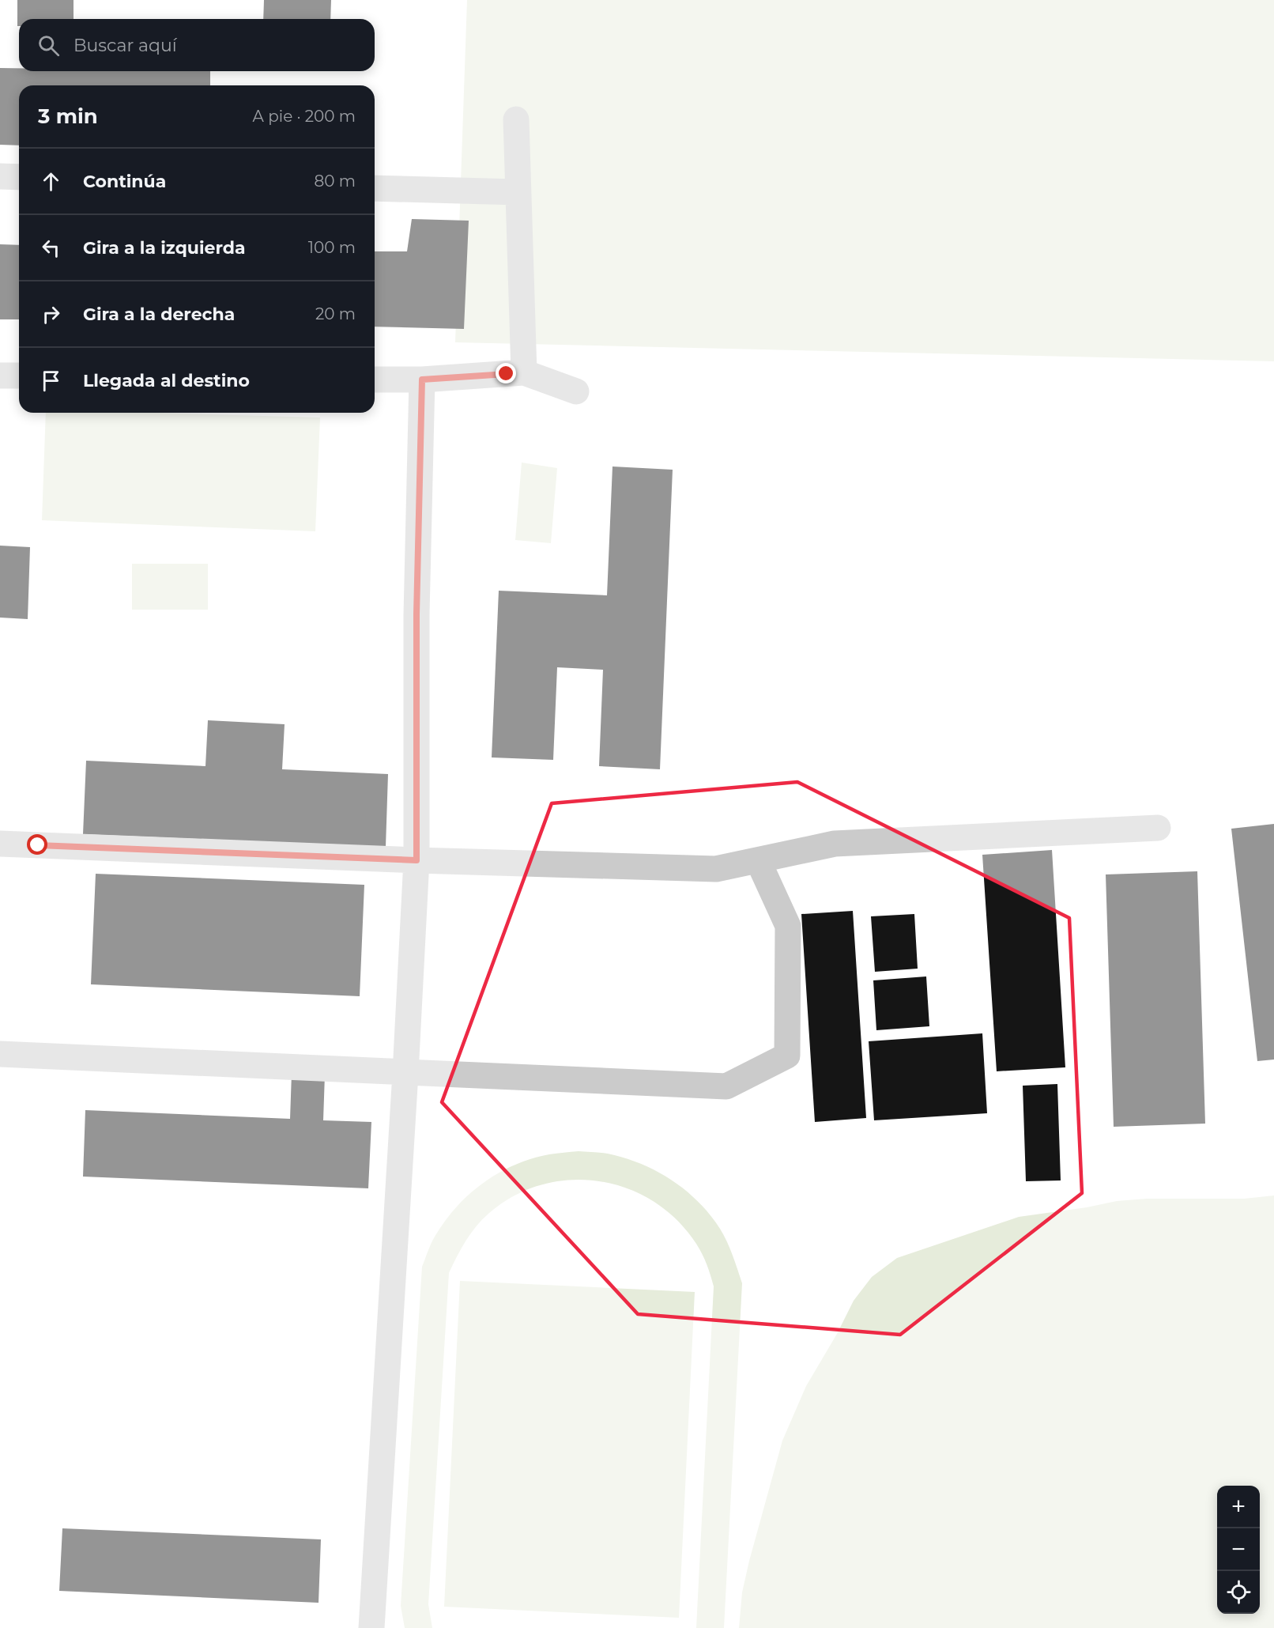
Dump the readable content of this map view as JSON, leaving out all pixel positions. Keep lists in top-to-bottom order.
{
  "page": {
    "search": "Buscar aquí",
    "heading": ["3 min", "A pie · 200 m"],
    "list": [
      ["Continúa", "80 m"],
      ["Gira a la izquierda", "100 m"],
      ["Gira a la derecha", "20 m"],
      "Llegada al destino"
    ],
    "map_buttons": ["+", "−"]
  }
}
